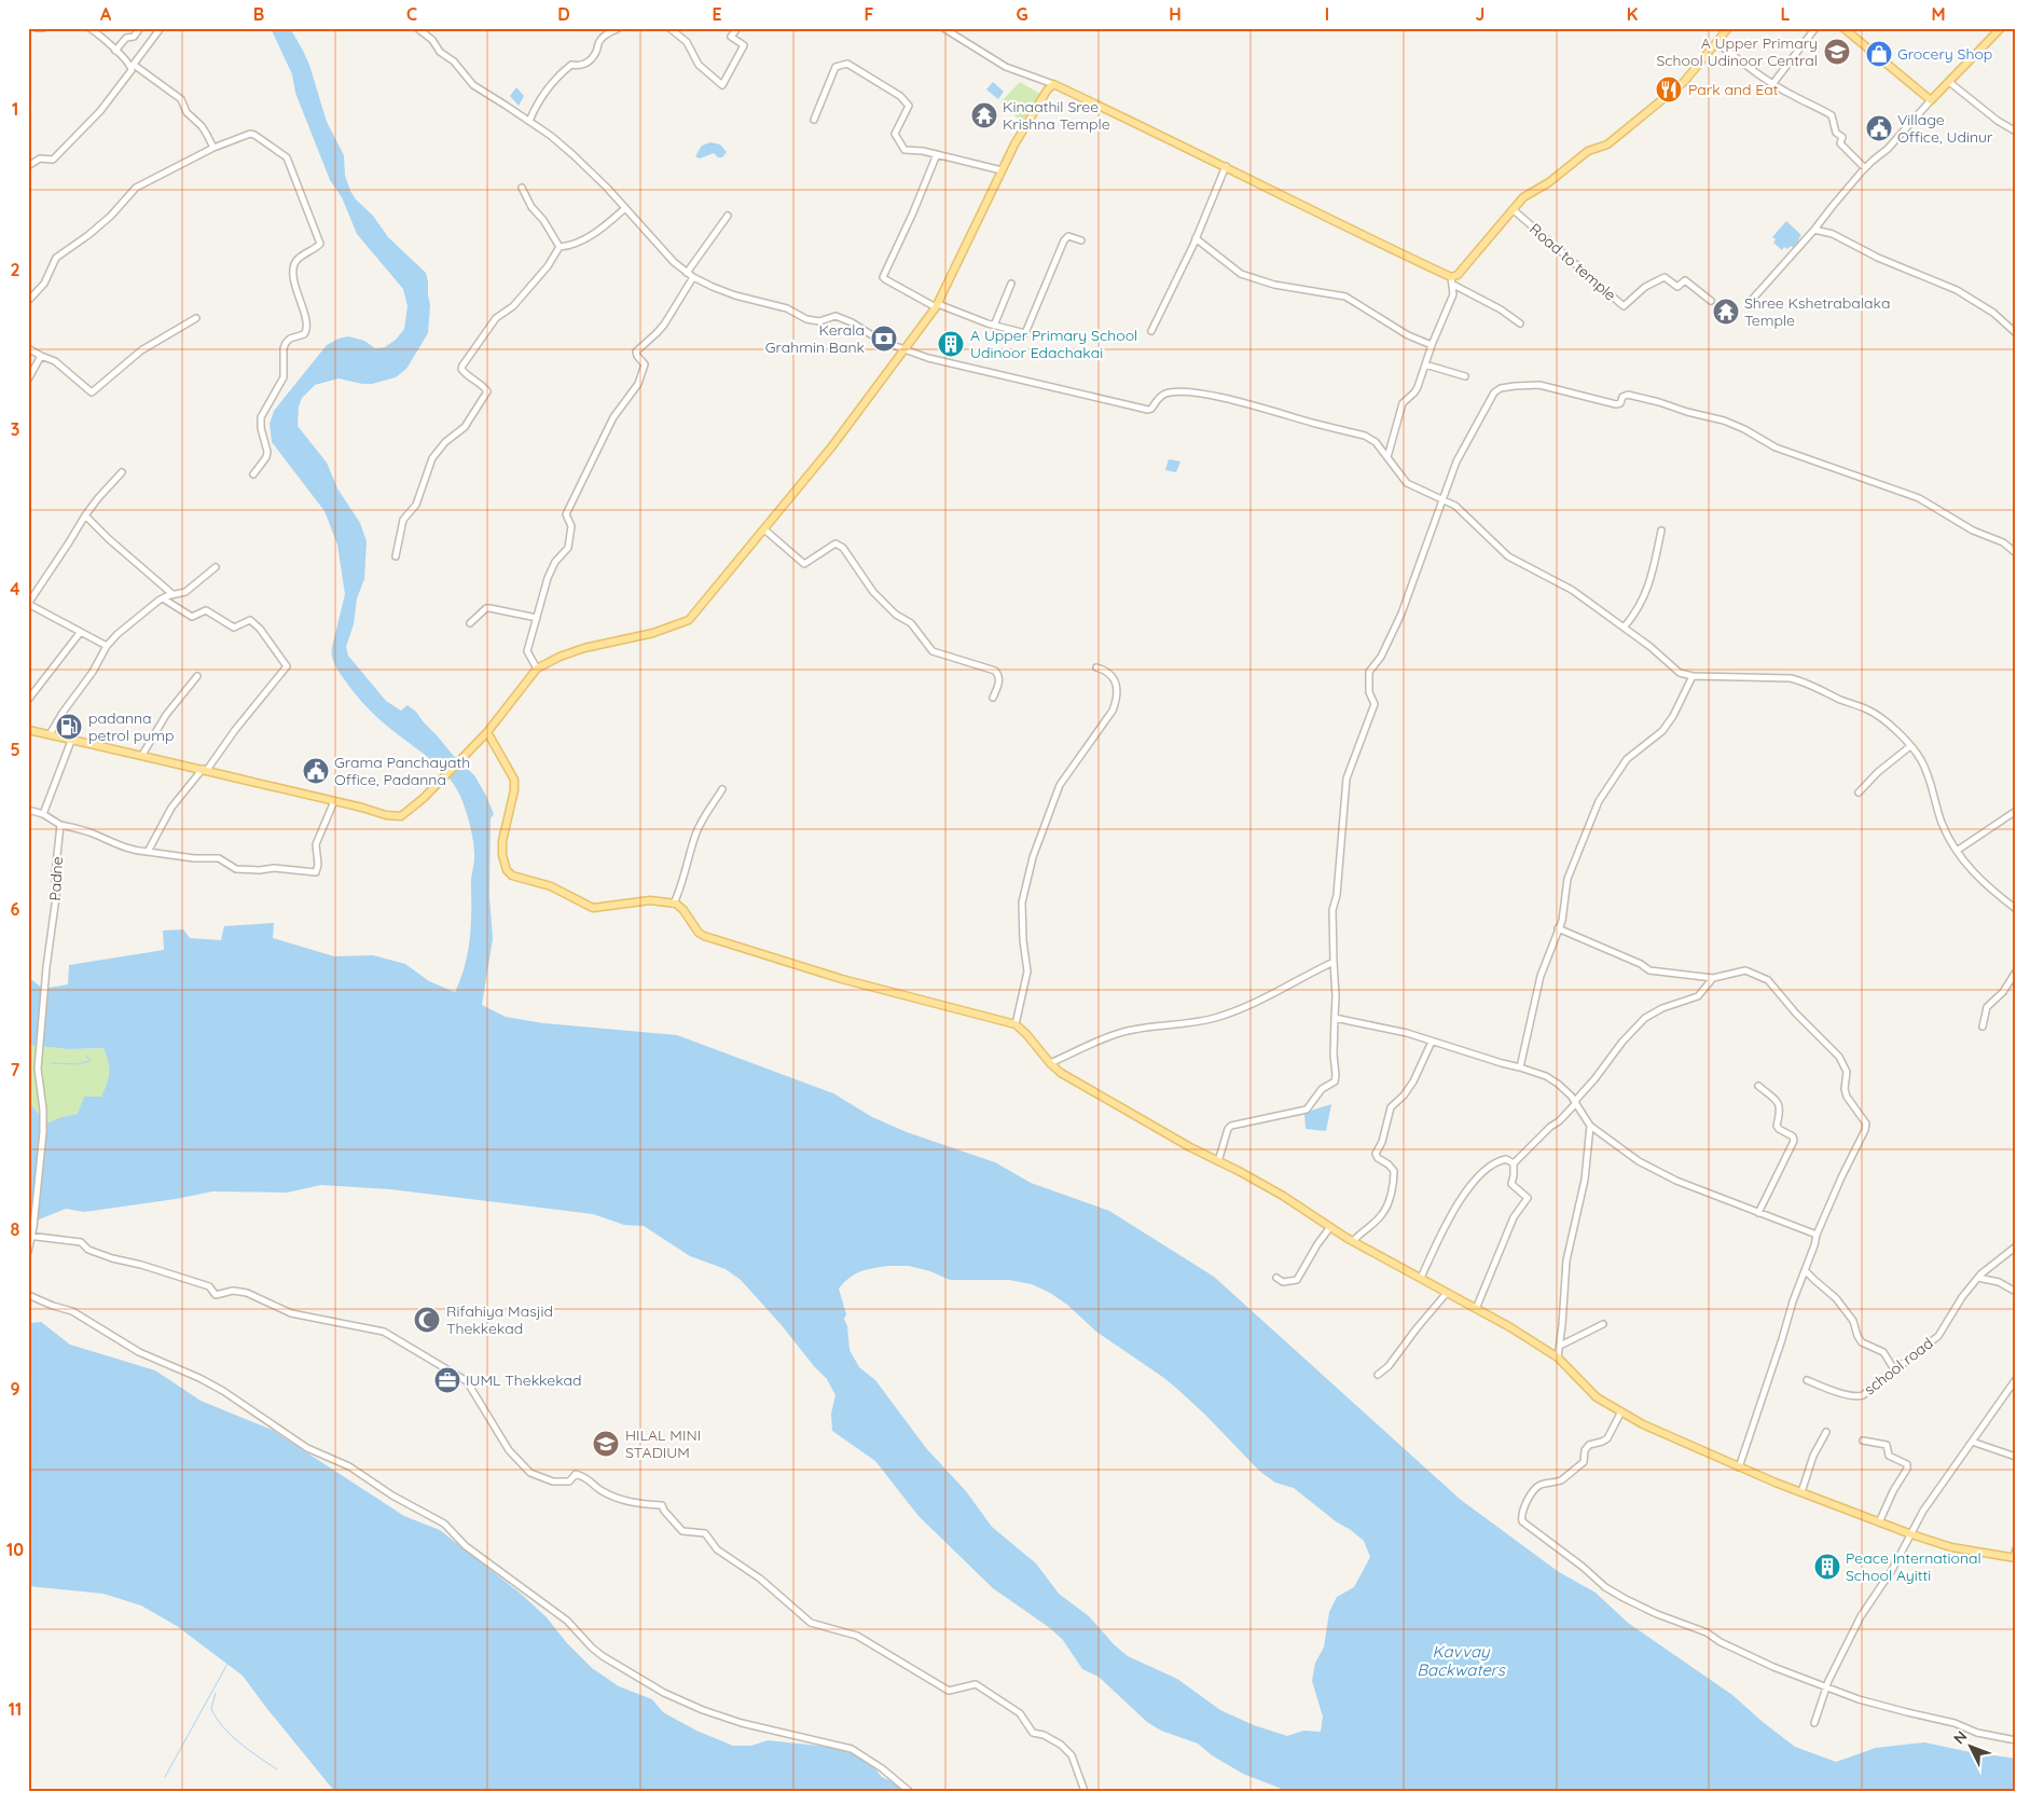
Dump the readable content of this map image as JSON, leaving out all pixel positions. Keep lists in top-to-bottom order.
{
  "streets": {
    "street": ["Road to temple", "Padne", "school road"]
  },
  "water": ["Kavvay Backwaters"],
  "places": {
    "school or university": ["A Upper Primary School Udinoor Central", "HILAL MINI STADIUM"],
    "shop": ["Grocery Shop"],
    "restaurant": ["Park and Eat"],
    "temple": ["Kinaathil Sree Krishna Temple", "Shree Kshetrabalaka Temple"],
    "public building": ["Village Office, Udinur", "Grama Panchayath Office, Padanna"],
    "bank": ["Kerala Grahmin Bank"],
    "building": ["A Upper Primary School Udinoor Edachakai", "Peace International School Ayitti"],
    "fuel station": ["padanna petrol pump"],
    "mosque": ["Rifahiya Masjid Thekkekad"],
    "office": ["IUML Thekkekad"]
  },
  "north": "top left",
  "grid": {
    "columns": [
      "A",
      "B",
      "C",
      "D",
      "E",
      "F",
      "G",
      "H",
      "I",
      "J",
      "K",
      "L",
      "M"
    ],
    "rows": [
      "1",
      "2",
      "3",
      "4",
      "5",
      "6",
      "7",
      "8",
      "9",
      "10",
      "11"
    ]
  }
}
